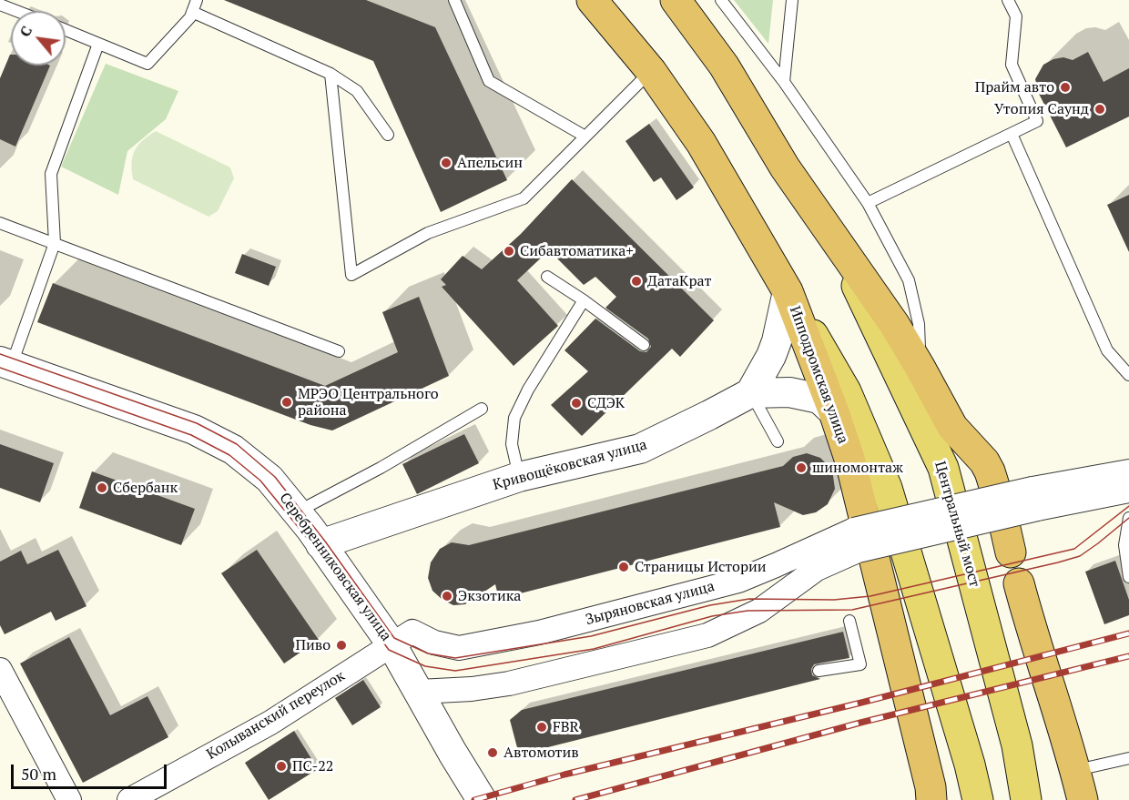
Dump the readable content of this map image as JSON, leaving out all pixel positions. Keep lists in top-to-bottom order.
{
  "streets": {
    "highway": ["Ипподромская улица"],
    "main road": ["Центральный мост"],
    "street": [
      "Кривощёковская улица",
      "Серебренниковская улица",
      "Зыряновская улица",
      "Колыванский переулок"
    ]
  },
  "crossings": [
    ["Кривощёковская улица", "Серебренниковская улица"],
    ["Серебренниковская улица", "Зыряновская улица"],
    ["Серебренниковская улица", "Колыванский переулок"],
    ["Зыряновская улица", "Колыванский переулок"]
  ],
  "places": [
    "Прайм авто",
    "Утопия Саунд",
    "Апельсин",
    "Сибавтоматика+",
    "ДатаКрат",
    "МРЭО Центрального района",
    "СДЭК",
    "шиномонтаж",
    "Сбербанк",
    "Страницы Истории",
    "Экзотика",
    "Пиво",
    "FBR",
    "Автомотив",
    "ПС-22"
  ],
  "scale_bar": "50 m",
  "north": "top left"
}
